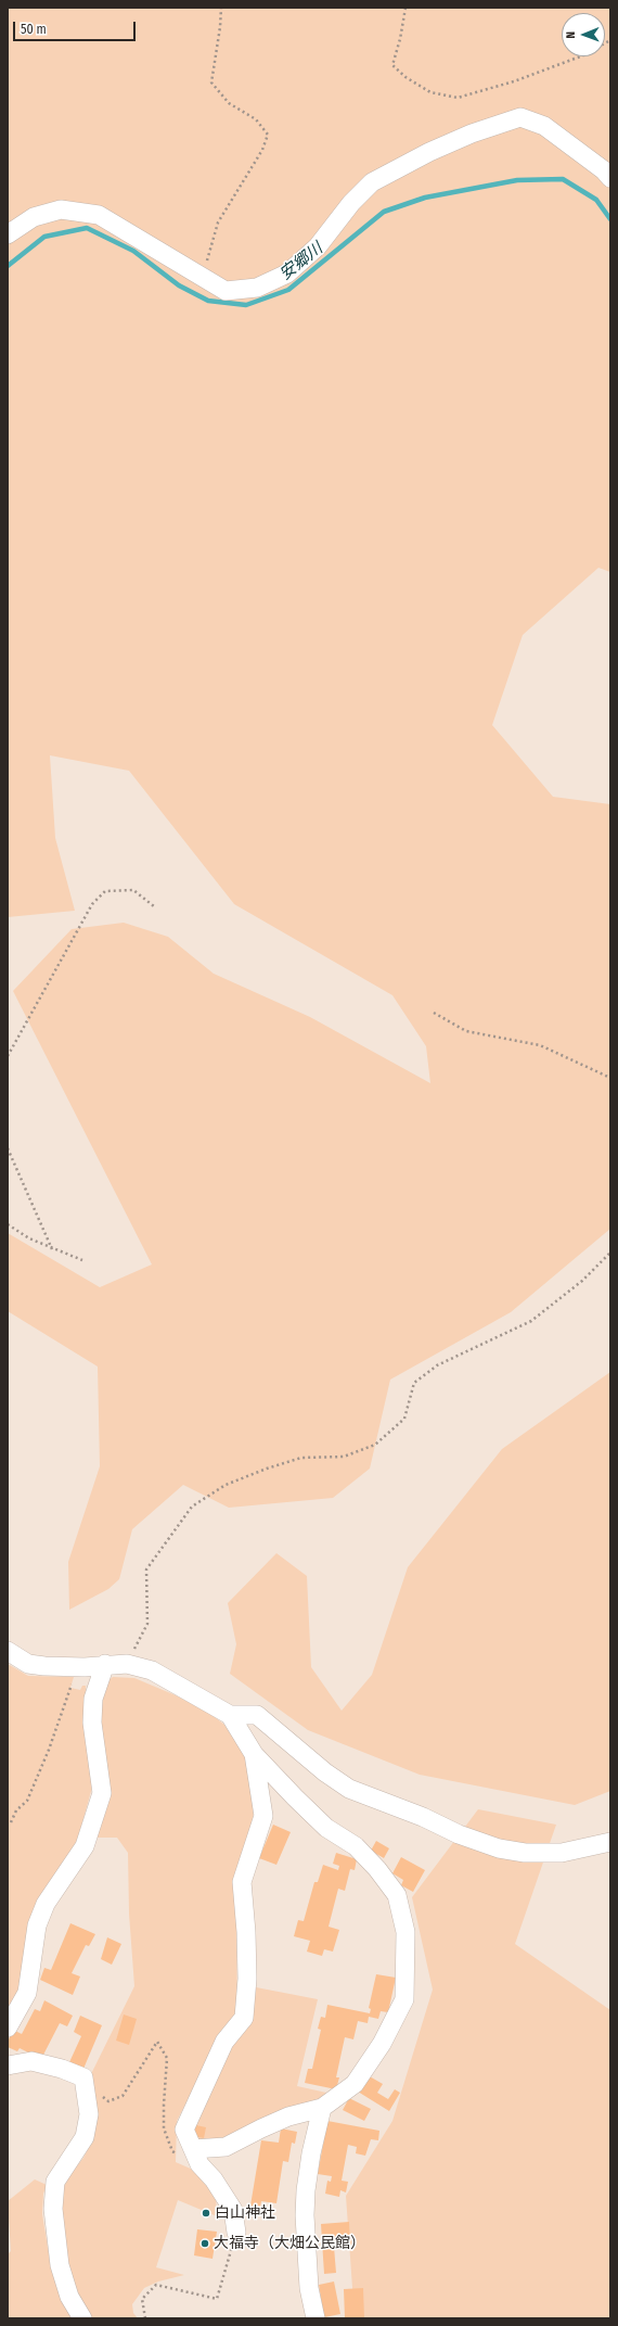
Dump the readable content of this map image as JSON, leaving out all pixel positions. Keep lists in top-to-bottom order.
{
  "water": ["安郷川"],
  "places": ["白山神社", "大福寺（大畑公民館）"],
  "scale_bar": "50 m",
  "north": "left"
}
